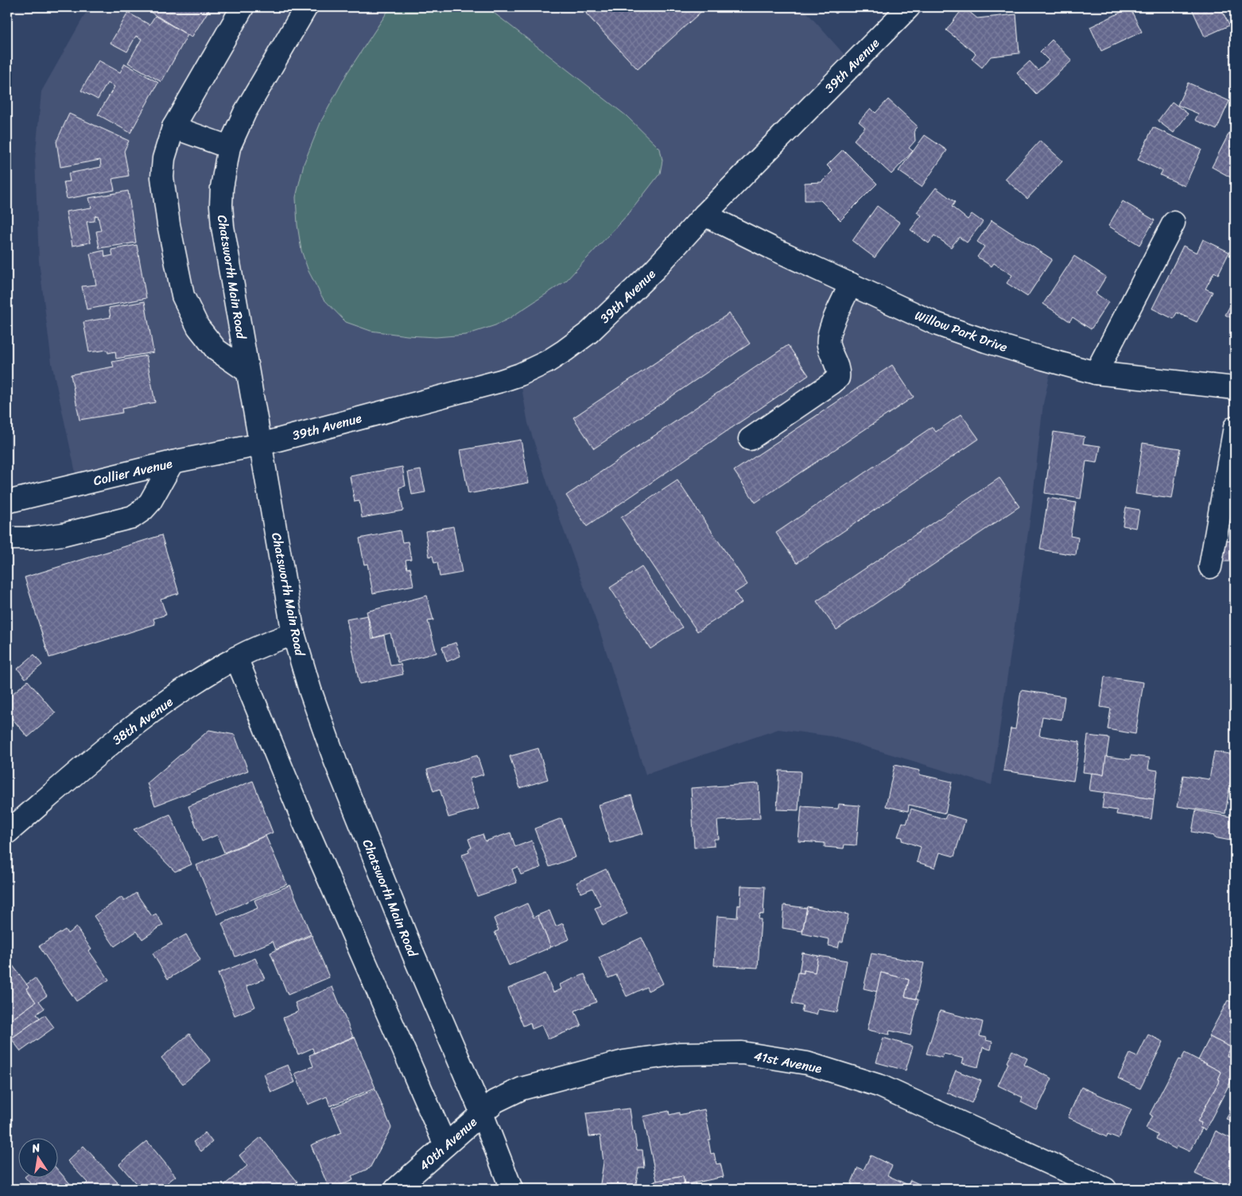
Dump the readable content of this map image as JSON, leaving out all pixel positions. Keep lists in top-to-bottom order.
{
  "streets": {
    "street": [
      "39th Avenue",
      "Chatsworth Main Road",
      "Willow Park Drive",
      "Collier Avenue",
      "38th Avenue",
      "41st Avenue",
      "40th Avenue"
    ]
  },
  "crossings": [
    ["39th Avenue", "Chatsworth Main Road"],
    ["39th Avenue", "Willow Park Drive"],
    ["39th Avenue", "Collier Avenue"],
    ["Chatsworth Main Road", "Collier Avenue"],
    ["Chatsworth Main Road", "38th Avenue"],
    ["Chatsworth Main Road", "41st Avenue"],
    ["Chatsworth Main Road", "40th Avenue"],
    ["41st Avenue", "40th Avenue"]
  ],
  "north": "top"
}
